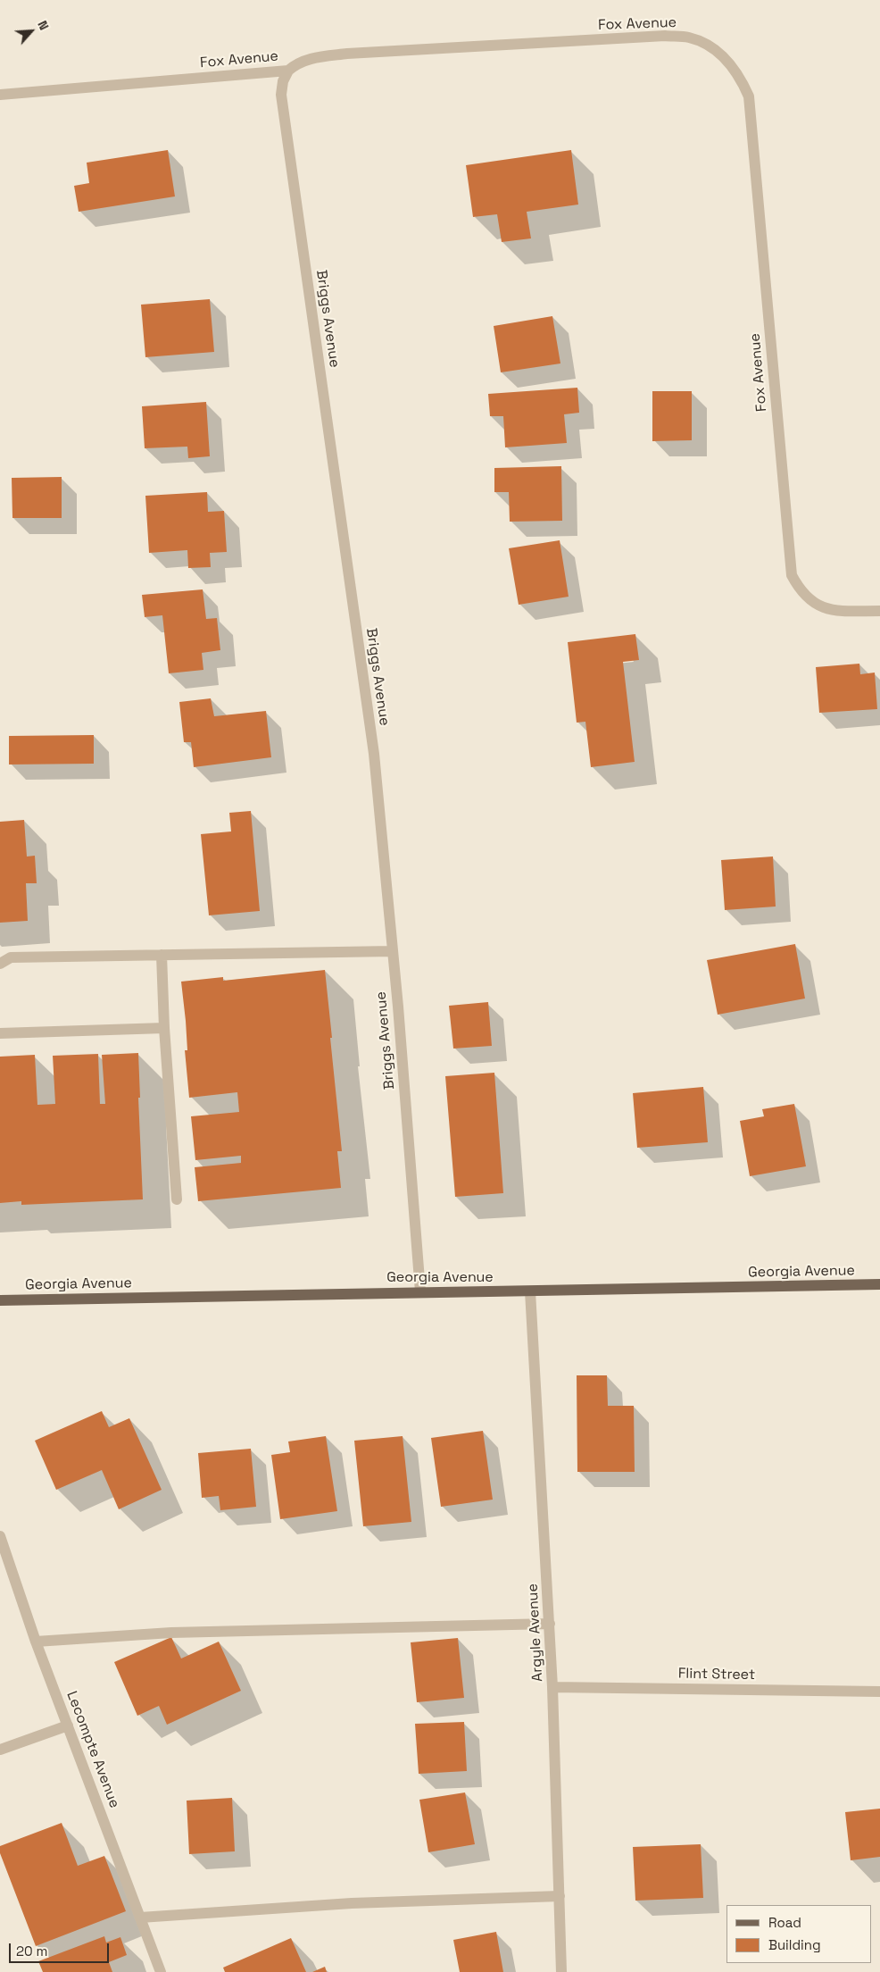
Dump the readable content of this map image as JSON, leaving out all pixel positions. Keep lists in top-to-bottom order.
{
  "streets": {
    "main road": ["Georgia Avenue"],
    "street": [
      "Fox Avenue",
      "Briggs Avenue",
      "Argyle Avenue",
      "Flint Street",
      "Lecompte Avenue"
    ]
  },
  "crossings": [
    ["Fox Avenue", "Briggs Avenue"],
    ["Briggs Avenue", "Georgia Avenue"],
    ["Georgia Avenue", "Argyle Avenue"],
    ["Argyle Avenue", "Flint Street"]
  ],
  "legend": ["Road", "Building"],
  "scale_bar": "20 m",
  "north": "top right"
}
